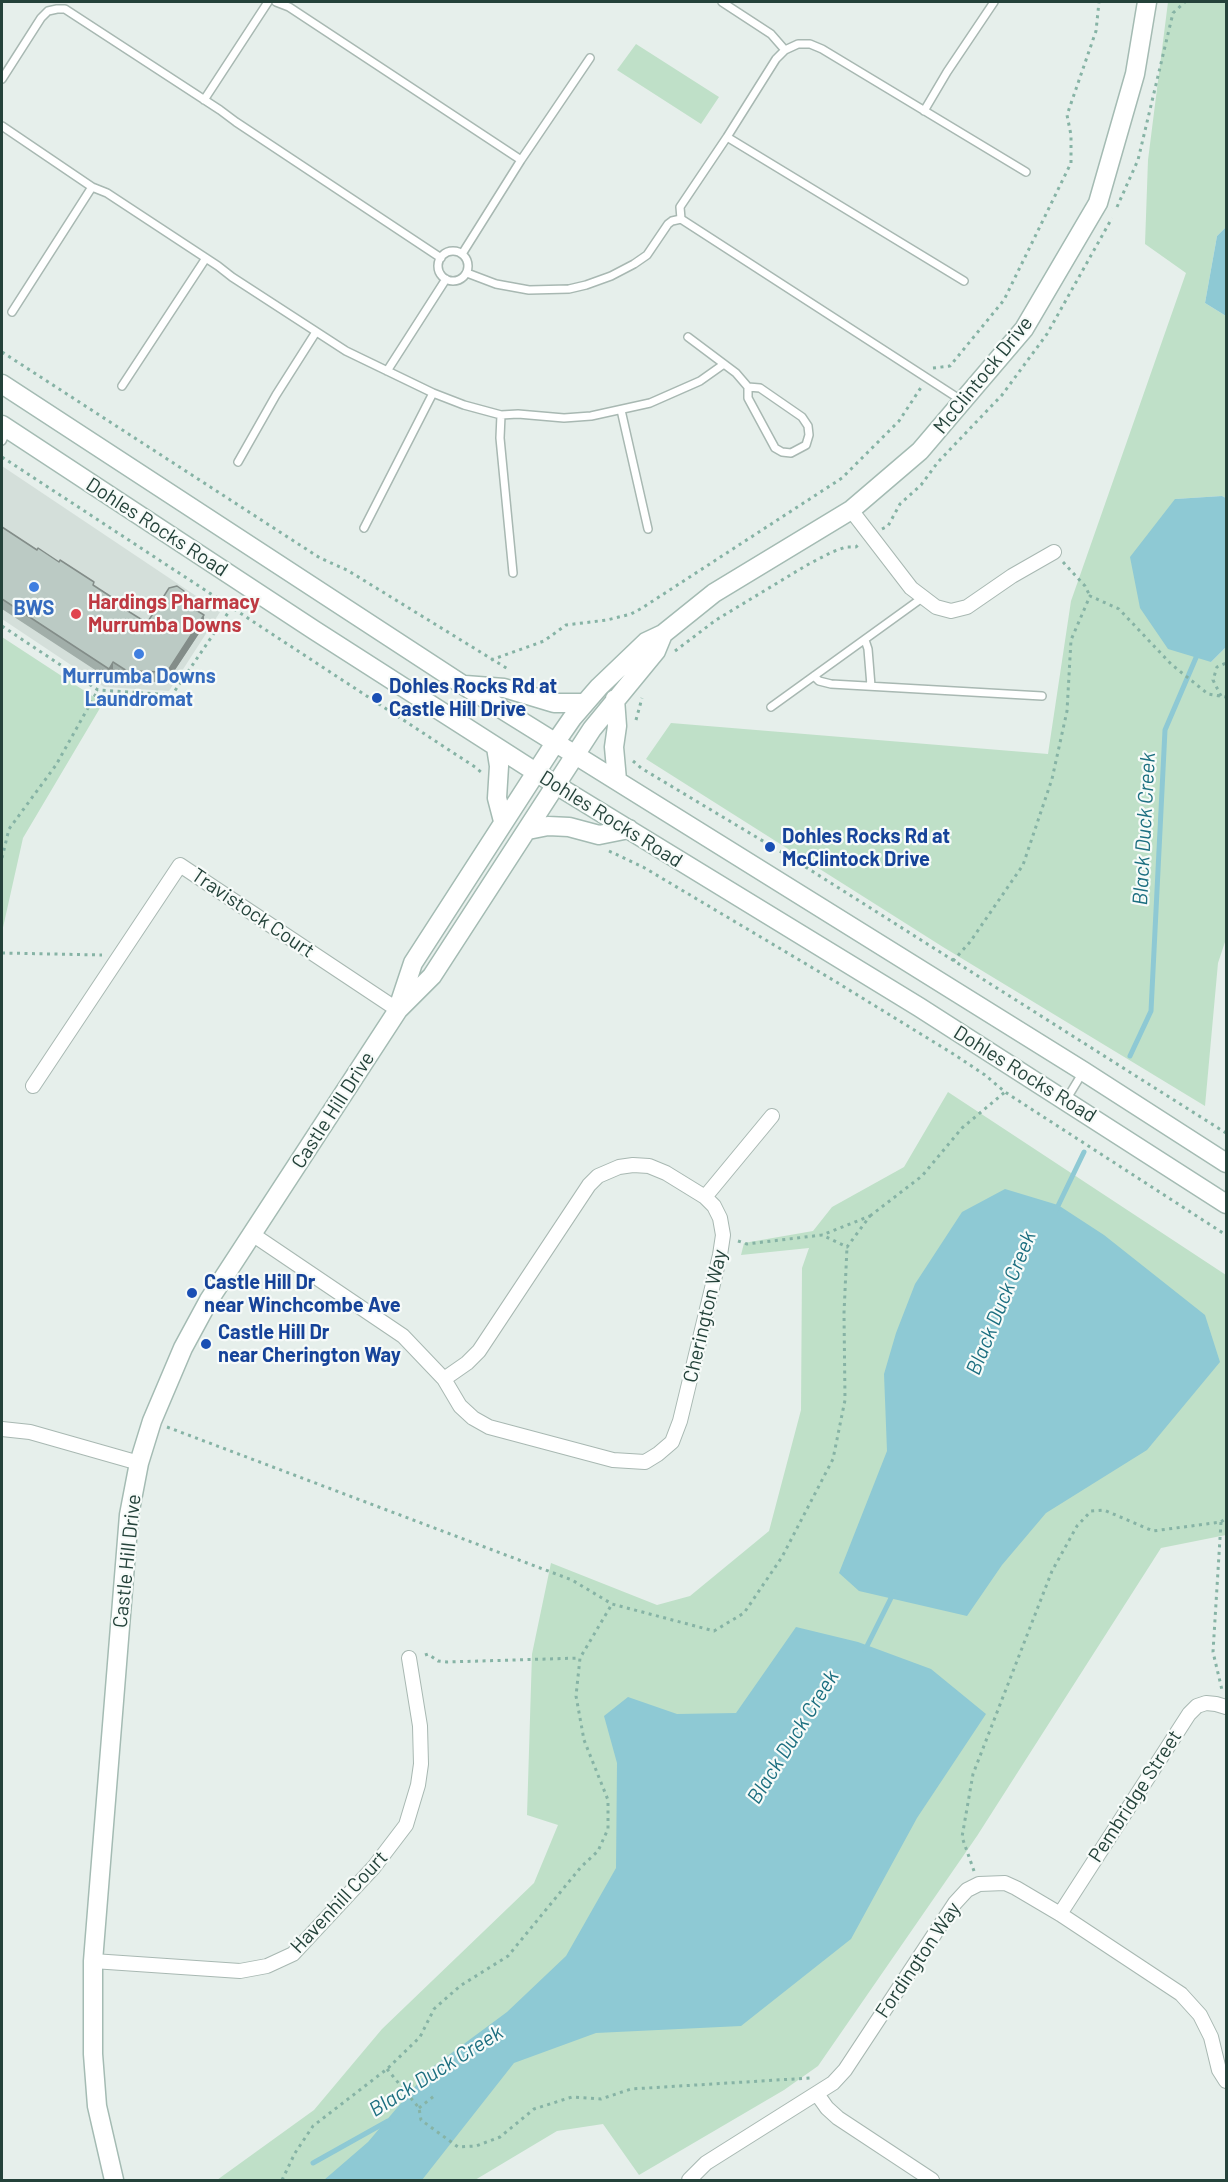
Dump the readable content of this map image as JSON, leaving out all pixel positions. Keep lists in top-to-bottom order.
{
  "streets": {
    "main road": ["McClintock Drive", "Dohles Rocks Road", "Castle Hill Drive"],
    "street": [
      "Travistock Court",
      "Cherington Way",
      "Pembridge Street",
      "Havenhill Court",
      "Fordington Way"
    ]
  },
  "crossings": [
    ["McClintock Drive", "Dohles Rocks Road"],
    ["McClintock Drive", "Castle Hill Drive"],
    ["Dohles Rocks Road", "Castle Hill Drive"],
    ["Travistock Court", "Castle Hill Drive"],
    ["Castle Hill Drive", "Cherington Way"],
    ["Castle Hill Drive", "Havenhill Court"]
  ],
  "water": ["Black Duck Creek"],
  "places": [
    "BWS",
    "Hardings Pharmacy Murrumba Downs",
    "Murrumba Downs Laundromat",
    "Dohles Rocks Rd at Castle Hill Drive",
    "Dohles Rocks Rd at McClintock Drive",
    "Castle Hill Dr near Winchcombe Ave",
    "Castle Hill Dr near Cherington Way"
  ]
}
